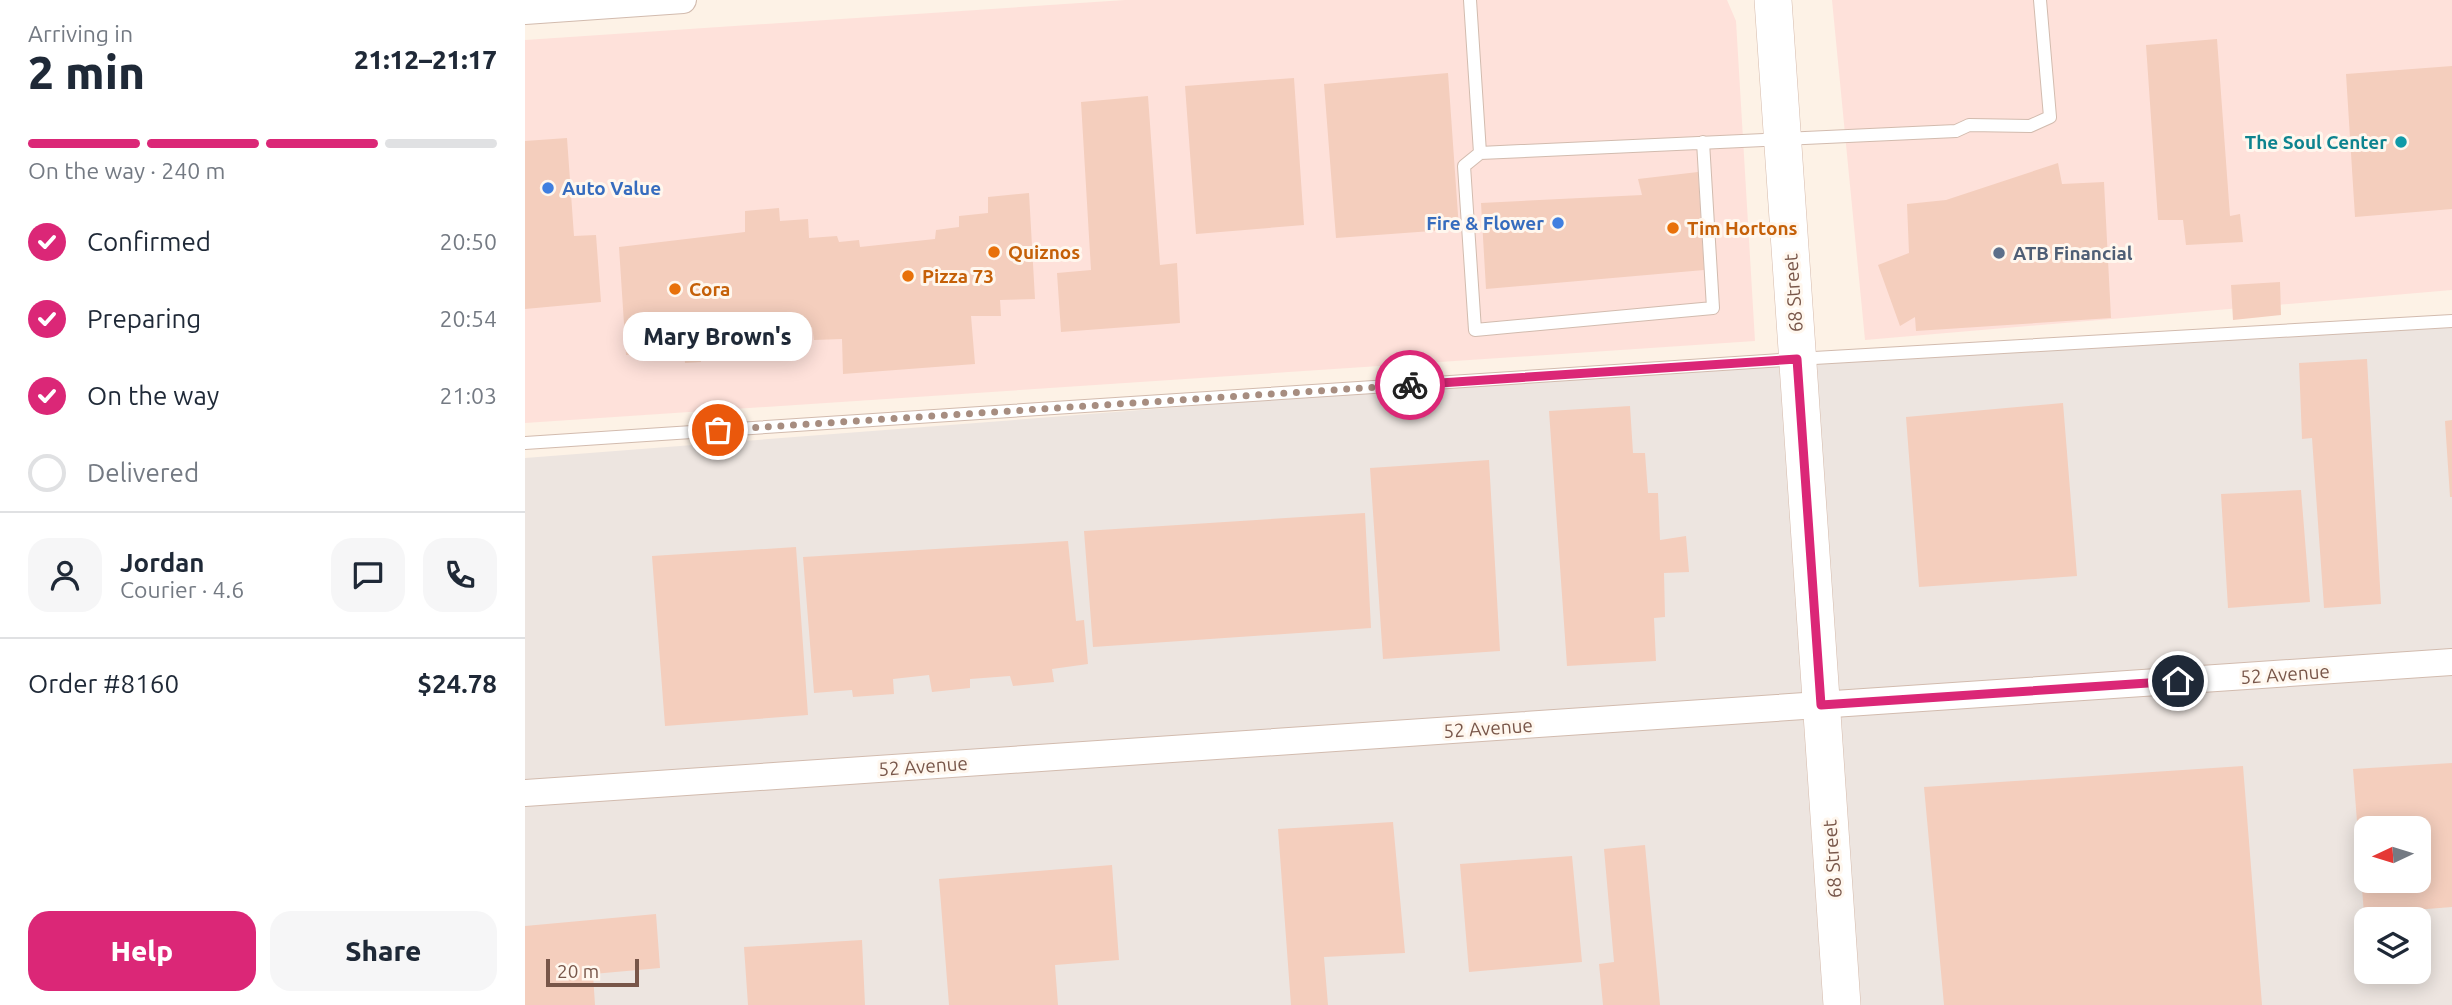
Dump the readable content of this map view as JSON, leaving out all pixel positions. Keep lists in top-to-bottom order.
{
  "streets": {
    "street": ["68 Street", "52 Avenue"]
  },
  "crossings": [
    ["68 Street", "52 Avenue"]
  ],
  "places": [
    "The Soul Center",
    "Auto Value",
    "Fire & Flower",
    "Tim Hortons",
    "Quiznos",
    "ATB Financial",
    "Pizza 73",
    "Cora",
    "Mary Brown's"
  ],
  "scale_bar": "20 m",
  "north": "left",
  "page": {
    "heading": ["2 min", "Arriving in", "21:12–21:17"],
    "panel": [
      "Jordan",
      "Courier · 4.6",
      "Order #8160",
      "$24.78"
    ],
    "bar": "On the way · 240 m",
    "list": [
      ["Confirmed", "20:50"],
      ["Preparing", "20:54"],
      ["On the way", "21:03"],
      "Delivered"
    ],
    "bubble": "Mary Brown's",
    "buttons": ["Help", "Share"],
    "scale": "20 m"
  }
}
